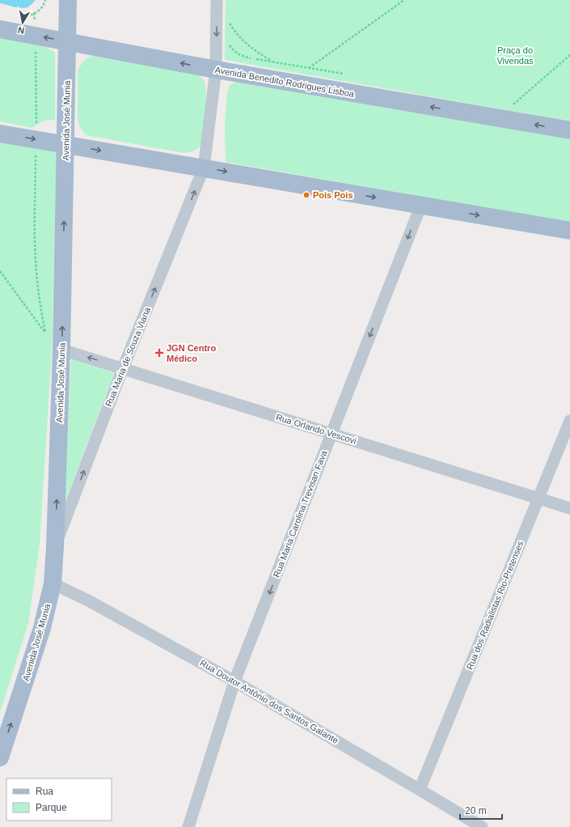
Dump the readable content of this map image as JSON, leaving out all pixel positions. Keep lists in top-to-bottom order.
{
  "streets": {
    "main road": ["Avenida Benedito Rodrigues Lisboa", "Avenida José Munia"],
    "street": [
      "Rua Maria de Souza Viana",
      "Rua Orlando Vescovi",
      "Rua Maria Carolina Trevisan Fava",
      "Rua dos Radialistas Rio-Pretenses",
      "Rua Doutor Antônio dos Santos Galante"
    ]
  },
  "crossings": [
    ["Avenida Benedito Rodrigues Lisboa", "Avenida José Munia"],
    ["Avenida Benedito Rodrigues Lisboa", "Rua Maria de Souza Viana"],
    ["Avenida José Munia", "Rua Maria de Souza Viana"],
    ["Avenida José Munia", "Rua Orlando Vescovi"],
    ["Avenida José Munia", "Rua Doutor Antônio dos Santos Galante"],
    ["Rua Maria de Souza Viana", "Rua Orlando Vescovi"],
    ["Rua Orlando Vescovi", "Rua Maria Carolina Trevisan Fava"],
    ["Rua Orlando Vescovi", "Rua dos Radialistas Rio-Pretenses"],
    ["Rua Maria Carolina Trevisan Fava", "Rua Doutor Antônio dos Santos Galante"],
    ["Rua dos Radialistas Rio-Pretenses", "Rua Doutor Antônio dos Santos Galante"]
  ],
  "one_way": ["Avenida José Munia", "Rua Maria Carolina Trevisan Fava"],
  "parks": ["Praça do Vivendas"],
  "places": {
    "other": ["Pois Pois"],
    "health": ["JGN Centro Médico"]
  },
  "legend": ["Rua", "Parque"],
  "scale_bar": "20 m",
  "north": "bottom"
}
